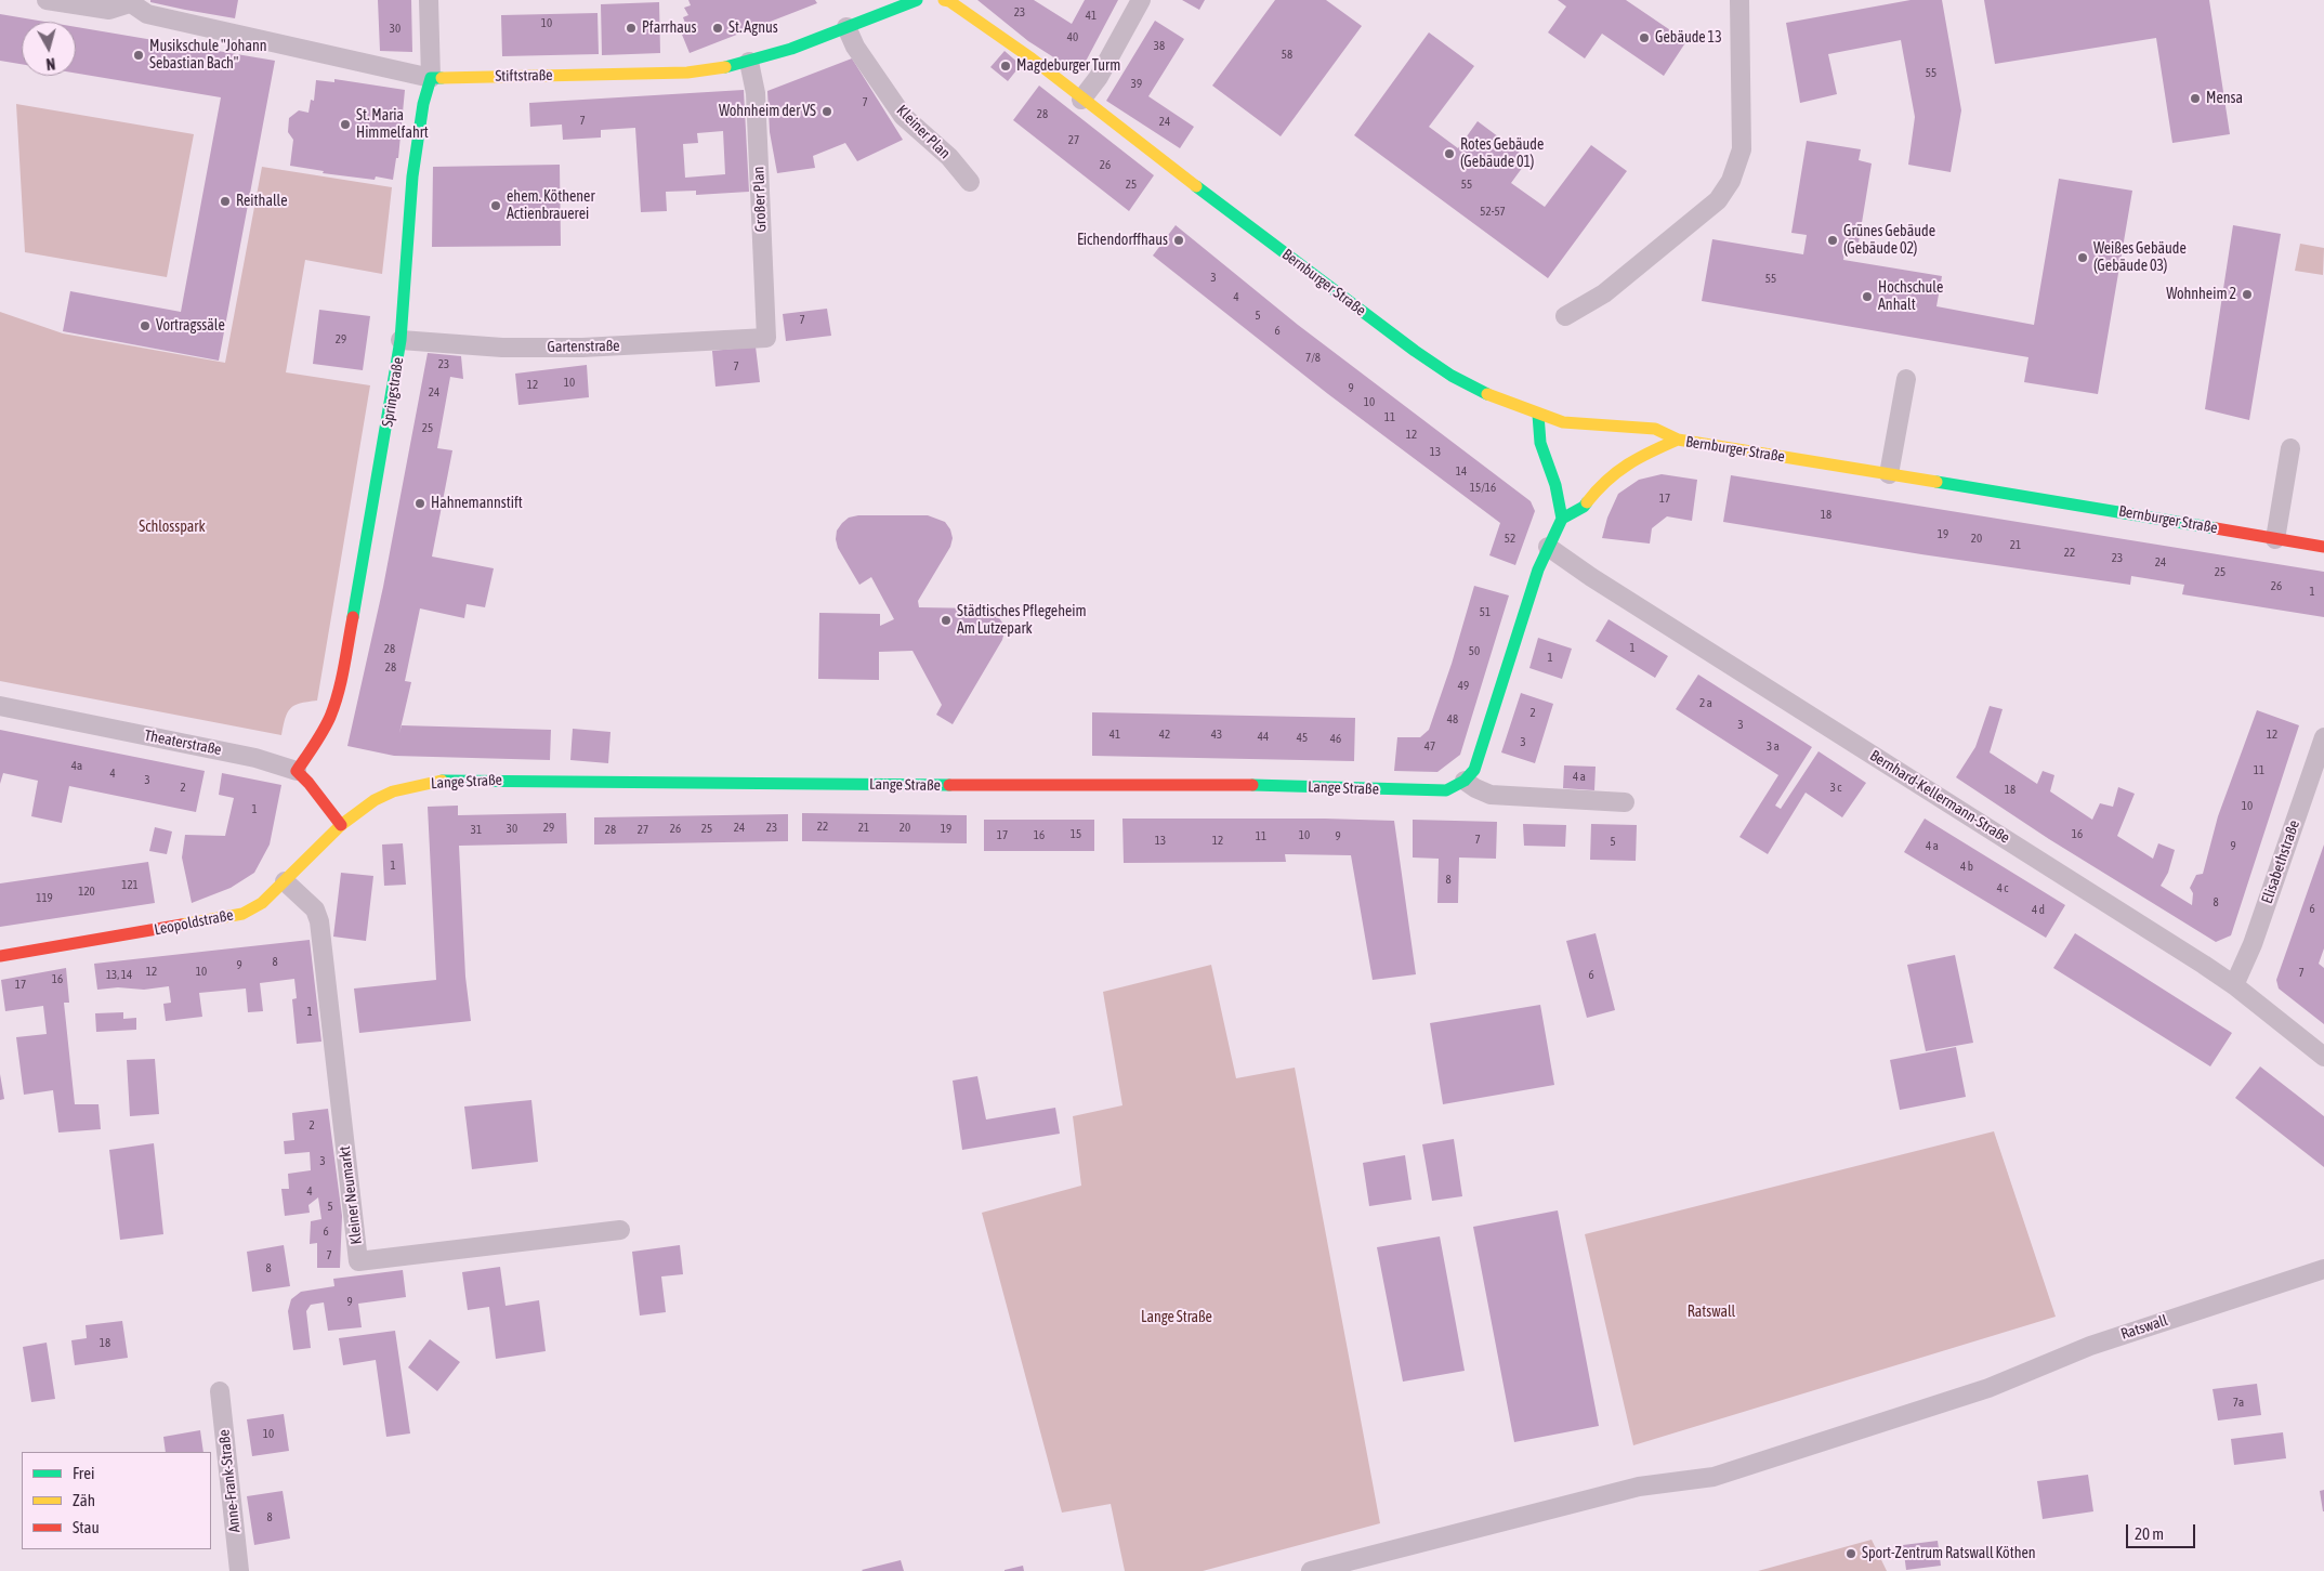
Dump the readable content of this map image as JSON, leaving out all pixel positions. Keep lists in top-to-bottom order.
{
  "streets": {
    "main road": [
      "Stiftstraße",
      "Bernburger Straße",
      "Springstraße",
      "Theaterstraße",
      "Lange Straße",
      "Leopoldstraße"
    ],
    "street": [
      "Kleiner Plan",
      "Großer Plan",
      "Gartenstraße",
      "Bernhard-Kellermann-Straße",
      "Elisabethstraße",
      "Kleiner Neumarkt",
      "Ratswall",
      "Anne-Frank-Straße"
    ]
  },
  "crossings": [
    ["Stiftstraße", "Kleiner Plan"],
    ["Stiftstraße", "Großer Plan"],
    ["Stiftstraße", "Springstraße"],
    ["Großer Plan", "Gartenstraße"],
    ["Gartenstraße", "Springstraße"],
    ["Springstraße", "Theaterstraße"],
    ["Theaterstraße", "Leopoldstraße"],
    ["Lange Straße", "Leopoldstraße"],
    ["Bernhard-Kellermann-Straße", "Elisabethstraße"],
    ["Leopoldstraße", "Kleiner Neumarkt"]
  ],
  "parks": ["Schlosspark", "Ratswall", "Lange Straße"],
  "places": [
    "Pfarrhaus",
    "St. Agnus",
    "Gebäude 13",
    "Musikschule \"Johann Sebastian Bach\"",
    "Magdeburger Turm",
    "Mensa",
    "Wohnheim der VS",
    "St. Maria Himmelfahrt",
    "Rotes Gebäude (Gebäude 01)",
    "Reithalle",
    "ehem. Köthener Actienbrauerei",
    "Eichendorffhaus",
    "Grünes Gebäude (Gebäude 02)",
    "Weißes Gebäude (Gebäude 03)",
    "Wohnheim 2",
    "Hochschule Anhalt",
    "Vortragssäle",
    "Hahnemannstift",
    "Städtisches Pflegeheim Am Lutzepark",
    "Sport-Zentrum Ratswall Köthen"
  ],
  "house_numbers": [
    "23",
    "41",
    "10",
    "30",
    "40",
    "38",
    "58",
    "55",
    "39",
    "7",
    "28",
    "7",
    "24",
    "27",
    "26",
    "25",
    "55",
    "52-57",
    "3",
    "55",
    "4",
    "5",
    "7",
    "6",
    "29",
    "7/8",
    "23",
    "7",
    "10",
    "12",
    "9",
    "24",
    "10",
    "11",
    "25",
    "12",
    "13",
    "14",
    "15/16",
    "17",
    "18",
    "19",
    "52",
    "20",
    "21",
    "22",
    "23",
    "24",
    "25",
    "26",
    "1",
    "51",
    "1",
    "28",
    "50",
    "1",
    "28",
    "49",
    "2 a",
    "2",
    "48",
    "3",
    "41",
    "42",
    "43",
    "12",
    "44",
    "45",
    "46",
    "3",
    "47",
    "3 a",
    "4a",
    "11",
    "4",
    "4 a",
    "3",
    "2",
    "3 c",
    "18",
    "10",
    "1",
    "22",
    "29",
    "24",
    "23",
    "21",
    "20",
    "30",
    "26",
    "25",
    "19",
    "31",
    "28",
    "27",
    "15",
    "16",
    "17",
    "16",
    "10",
    "11",
    "9",
    "7",
    "13",
    "12",
    "5",
    "4 a",
    "9",
    "1",
    "4 b",
    "8",
    "121",
    "4 c",
    "120",
    "119",
    "8",
    "6",
    "4 d",
    "8",
    "9",
    "12",
    "10",
    "7",
    "13, 14",
    "6",
    "16",
    "17",
    "1",
    "2",
    "3",
    "4",
    "5",
    "6",
    "7",
    "8",
    "9",
    "18",
    "7a",
    "10",
    "8"
  ],
  "legend": ["Frei", "Zäh", "Stau"],
  "scale_bar": "20 m",
  "north": "bottom"
}
